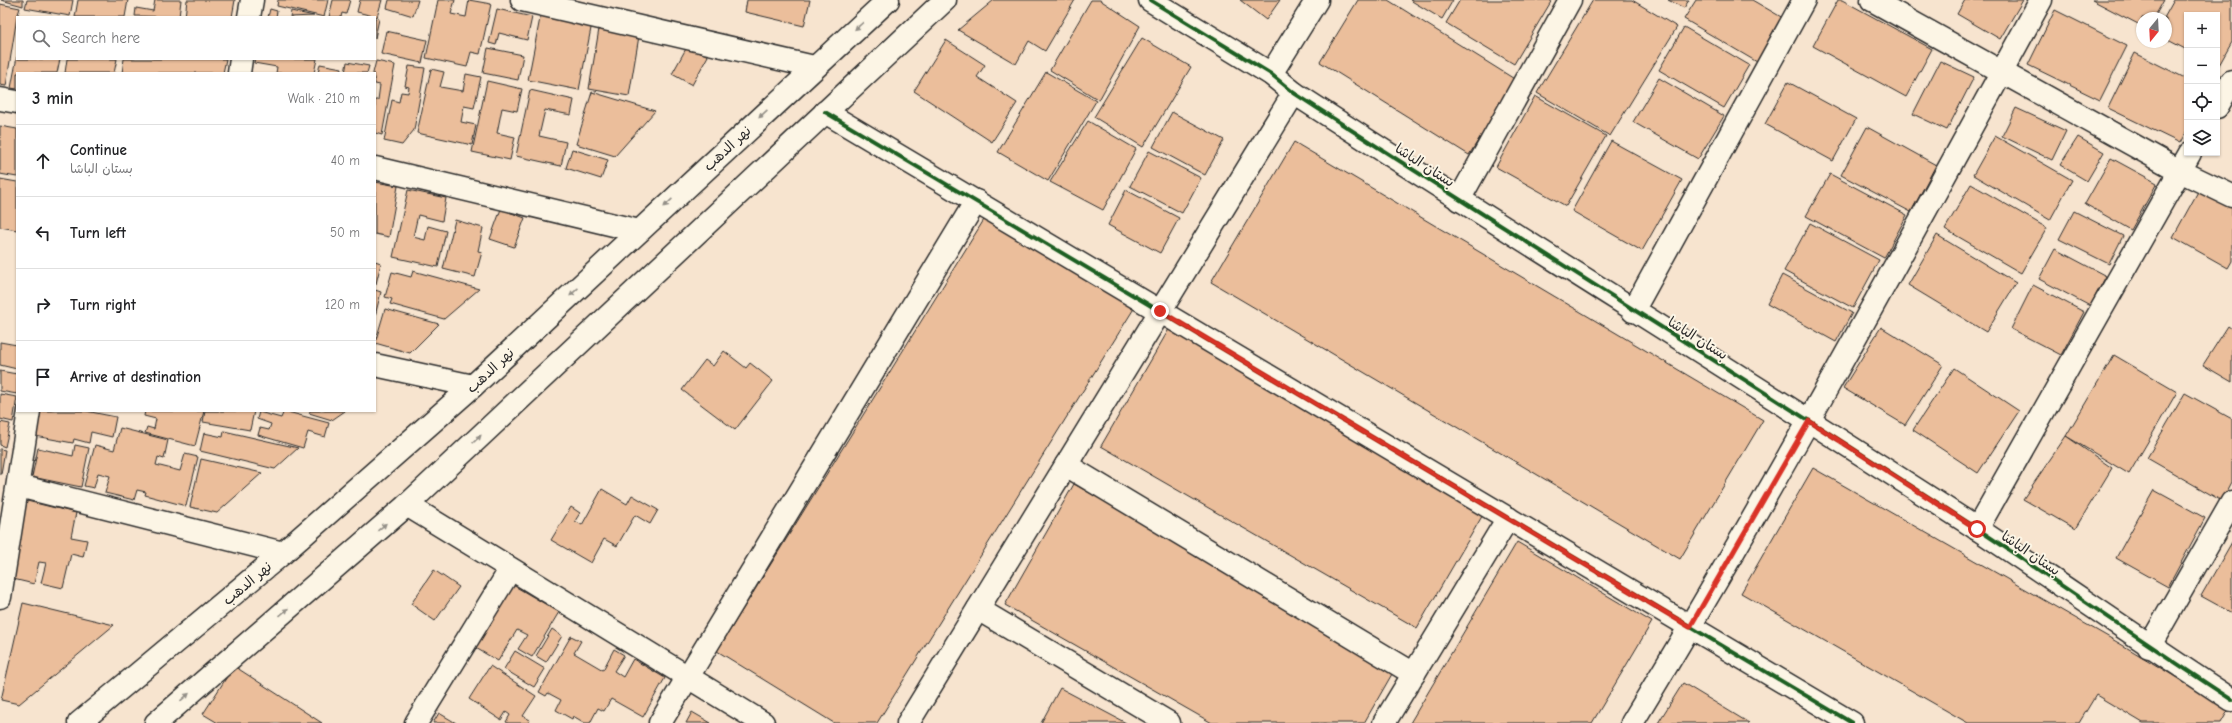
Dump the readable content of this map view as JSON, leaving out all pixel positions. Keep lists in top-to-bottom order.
{
  "streets": {
    "street": ["نهر الدهب", "بستان الباشا"]
  },
  "north": "bottom",
  "page": {
    "map_buttons": ["+", "−"],
    "search": "Search here",
    "heading": ["3 min", "Walk · 210 m"],
    "list": [
      ["Continue", "بستان الباشا", "40 m"],
      ["Turn left", "50 m"],
      ["Turn right", "120 m"],
      "Arrive at destination"
    ]
  }
}
